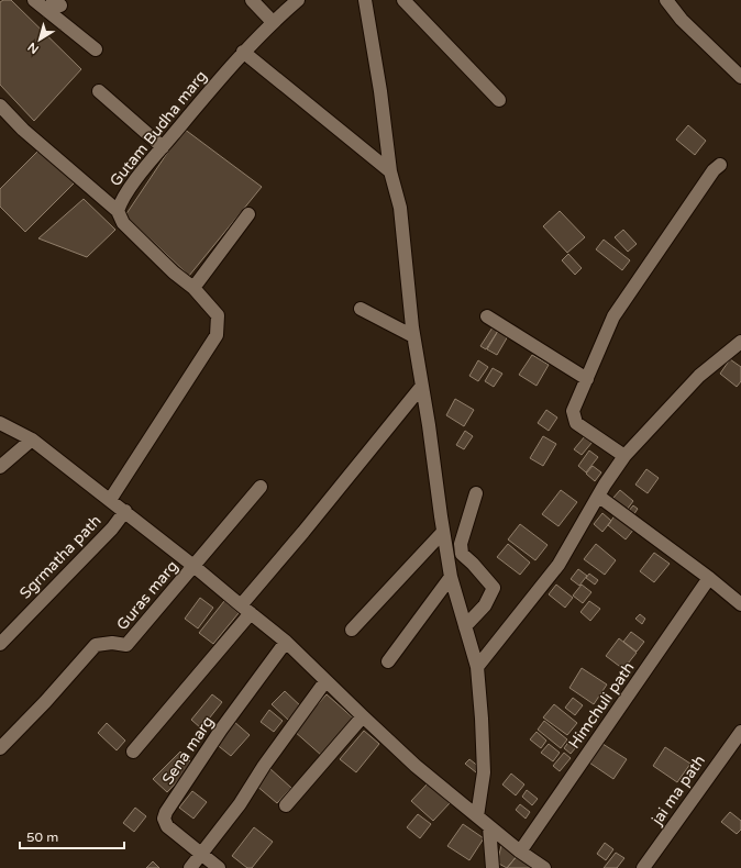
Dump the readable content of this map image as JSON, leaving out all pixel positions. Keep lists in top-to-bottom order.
{
  "streets": {
    "street": [
      "Gutam Budha marg",
      "Sgrmatha path",
      "Guras marg",
      "Himchuli path",
      "Sena marg",
      "jai ma path"
    ]
  },
  "scale_bar": "50 m",
  "north": "bottom left"
}
